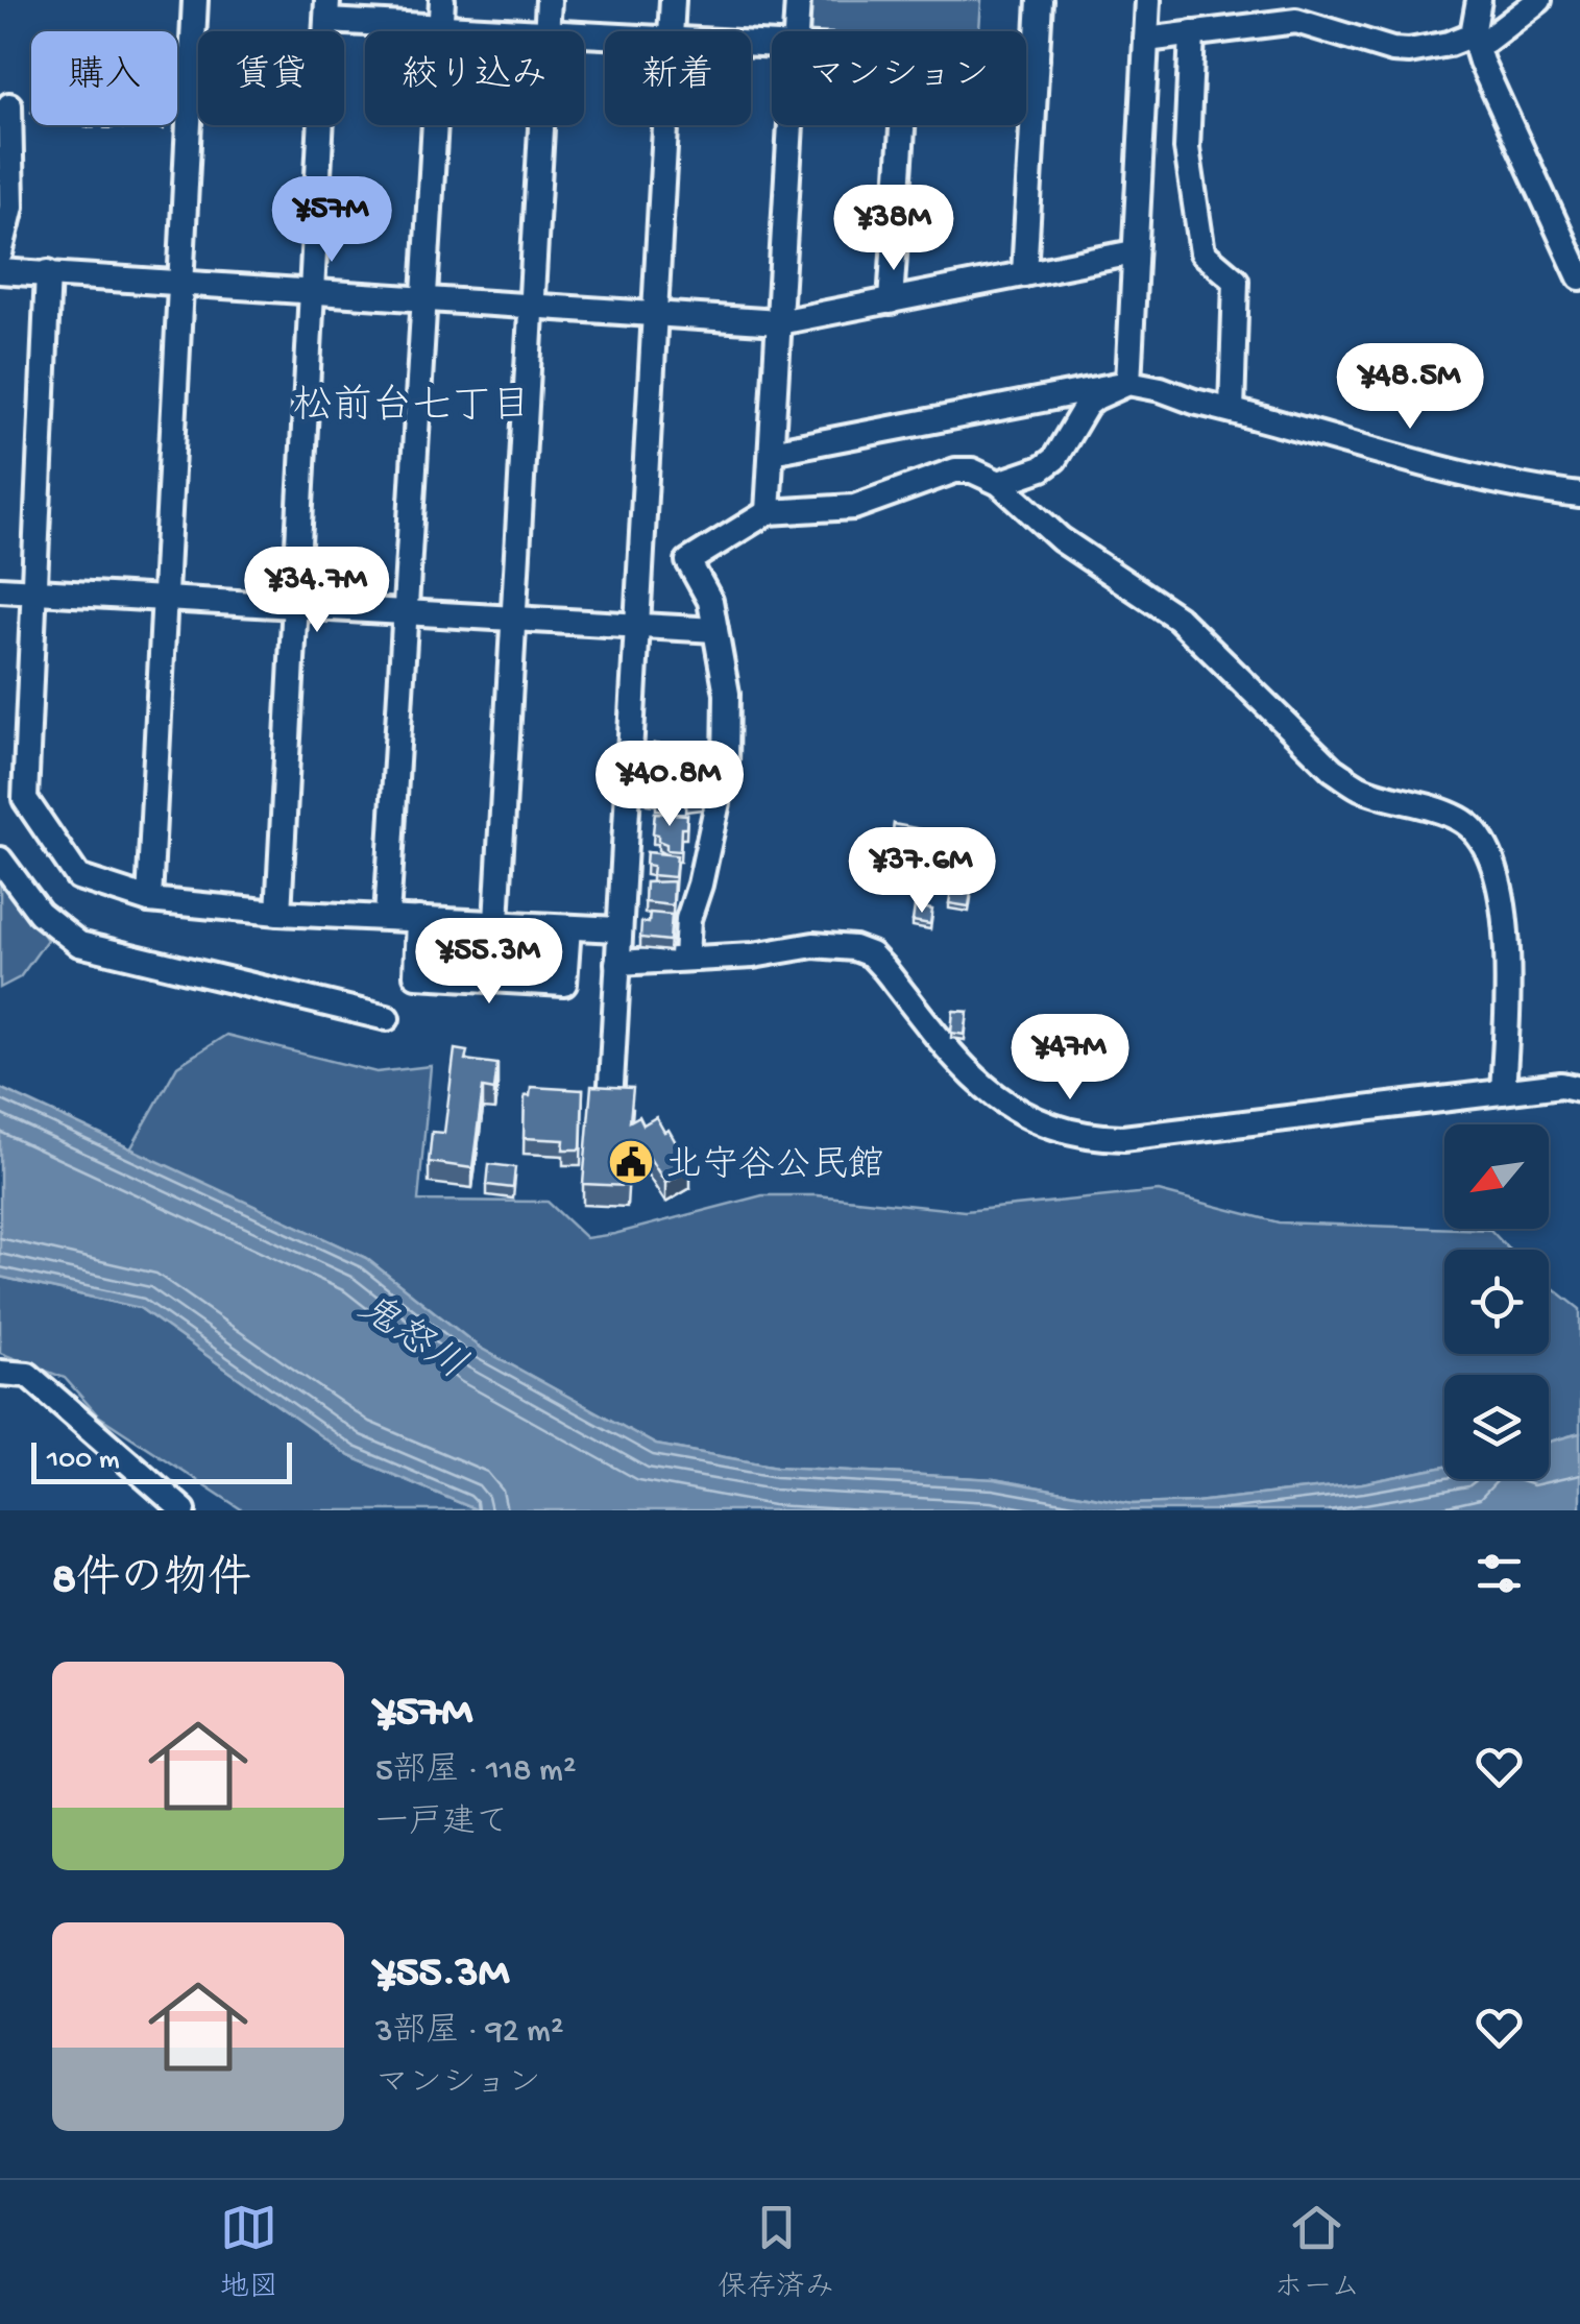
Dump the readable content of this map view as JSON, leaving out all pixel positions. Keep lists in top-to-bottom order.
{
  "districts": ["松前台七丁目"],
  "water": ["鬼怒川"],
  "places": {
    "public building": ["北守谷公民館"]
  },
  "scale_bar": "100 m",
  "north": "bottom left",
  "page": {
    "chip": [
      "購入",
      "賃貸",
      "絞り込み",
      "新着",
      "マンション"
    ],
    "price": [
      "¥57M",
      "¥38M",
      "¥48.5M",
      "¥34.7M",
      "¥40.8M",
      "¥37.6M",
      "¥55.3M",
      "¥47M"
    ],
    "scale": "100 m",
    "heading": "8件の物件",
    "list": [
      {
        "name": "¥57M",
        "note": "5部屋 · 118 m² · 一戸建て"
      },
      {
        "name": "¥55.3M",
        "note": "3部屋 · 92 m² · マンション"
      }
    ],
    "tabs": ["地図", "保存済み", "ホーム"]
  }
}
